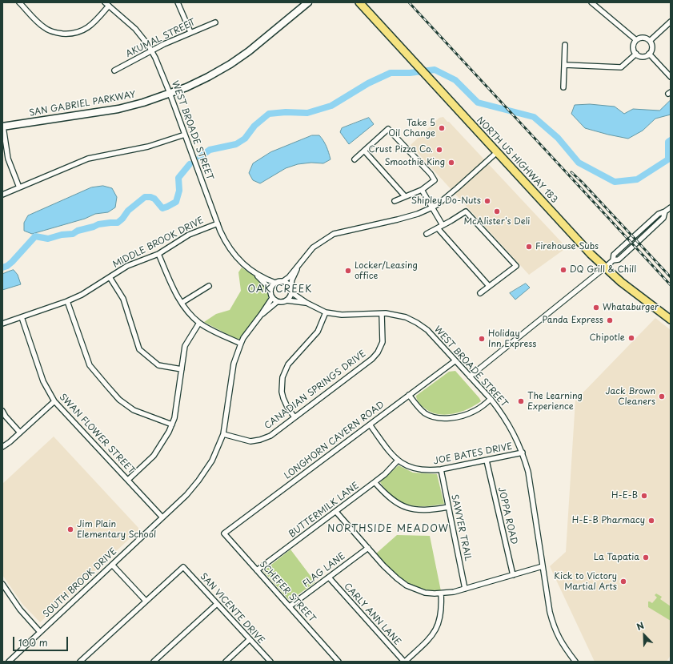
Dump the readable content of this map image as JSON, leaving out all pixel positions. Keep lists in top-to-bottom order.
{
  "streets": {
    "main road": ["NORTH US HIGHWAY 183"],
    "street": [
      "AKUMAL STREET",
      "SAN GABRIEL PARKWAY",
      "WEST BROADE STREET",
      "MIDDLE BROOK DRIVE",
      "CANADIAN SPRINGS DRIVE",
      "SWAN FLOWER STREET",
      "LONGHORN CAVERN ROAD",
      "JOE BATES DRIVE",
      "BUTTERMILK LANE",
      "JOPPA ROAD",
      "SAWYER TRAIL",
      "FLAG LANE",
      "SOUTH BROOK DRIVE",
      "SCHEFER STREET",
      "SAN VICENTE DRIVE",
      "CARLY ANN LANE"
    ]
  },
  "crossings": [
    ["AKUMAL STREET", "WEST BROADE STREET"],
    ["SAN GABRIEL PARKWAY", "WEST BROADE STREET"],
    ["WEST BROADE STREET", "MIDDLE BROOK DRIVE"],
    ["WEST BROADE STREET", "CANADIAN SPRINGS DRIVE"],
    ["WEST BROADE STREET", "LONGHORN CAVERN ROAD"],
    ["WEST BROADE STREET", "JOE BATES DRIVE"],
    ["WEST BROADE STREET", "SOUTH BROOK DRIVE"],
    ["MIDDLE BROOK DRIVE", "SWAN FLOWER STREET"],
    ["CANADIAN SPRINGS DRIVE", "SOUTH BROOK DRIVE"],
    ["SWAN FLOWER STREET", "SOUTH BROOK DRIVE"],
    ["LONGHORN CAVERN ROAD", "JOE BATES DRIVE"],
    ["LONGHORN CAVERN ROAD", "SCHEFER STREET"],
    ["JOE BATES DRIVE", "BUTTERMILK LANE"],
    ["JOE BATES DRIVE", "JOPPA ROAD"],
    ["JOE BATES DRIVE", "SAWYER TRAIL"],
    ["BUTTERMILK LANE", "SCHEFER STREET"],
    ["FLAG LANE", "SCHEFER STREET"],
    ["FLAG LANE", "CARLY ANN LANE"]
  ],
  "districts": ["OAK CREEK", "NORTHSIDE MEADOW"],
  "places": [
    "Take 5 Oil Change",
    "Crust Pizza Co.",
    "Smoothie King",
    "Shipley Do-Nuts",
    "McAlister's Deli",
    "Firehouse Subs",
    "DQ Grill & Chill",
    "Locker/Leasing office",
    "Whataburger",
    "Panda Express",
    "Chipotle",
    "Holiday Inn Express",
    "Jack Brown Cleaners",
    "The Learning Experience",
    "H-E-B",
    "H-E-B Pharmacy",
    "Jim Plain Elementary School",
    "La Tapatia",
    "Kick to Victory Martial Arts"
  ],
  "scale_bar": "100 m",
  "north": "top left"
}
